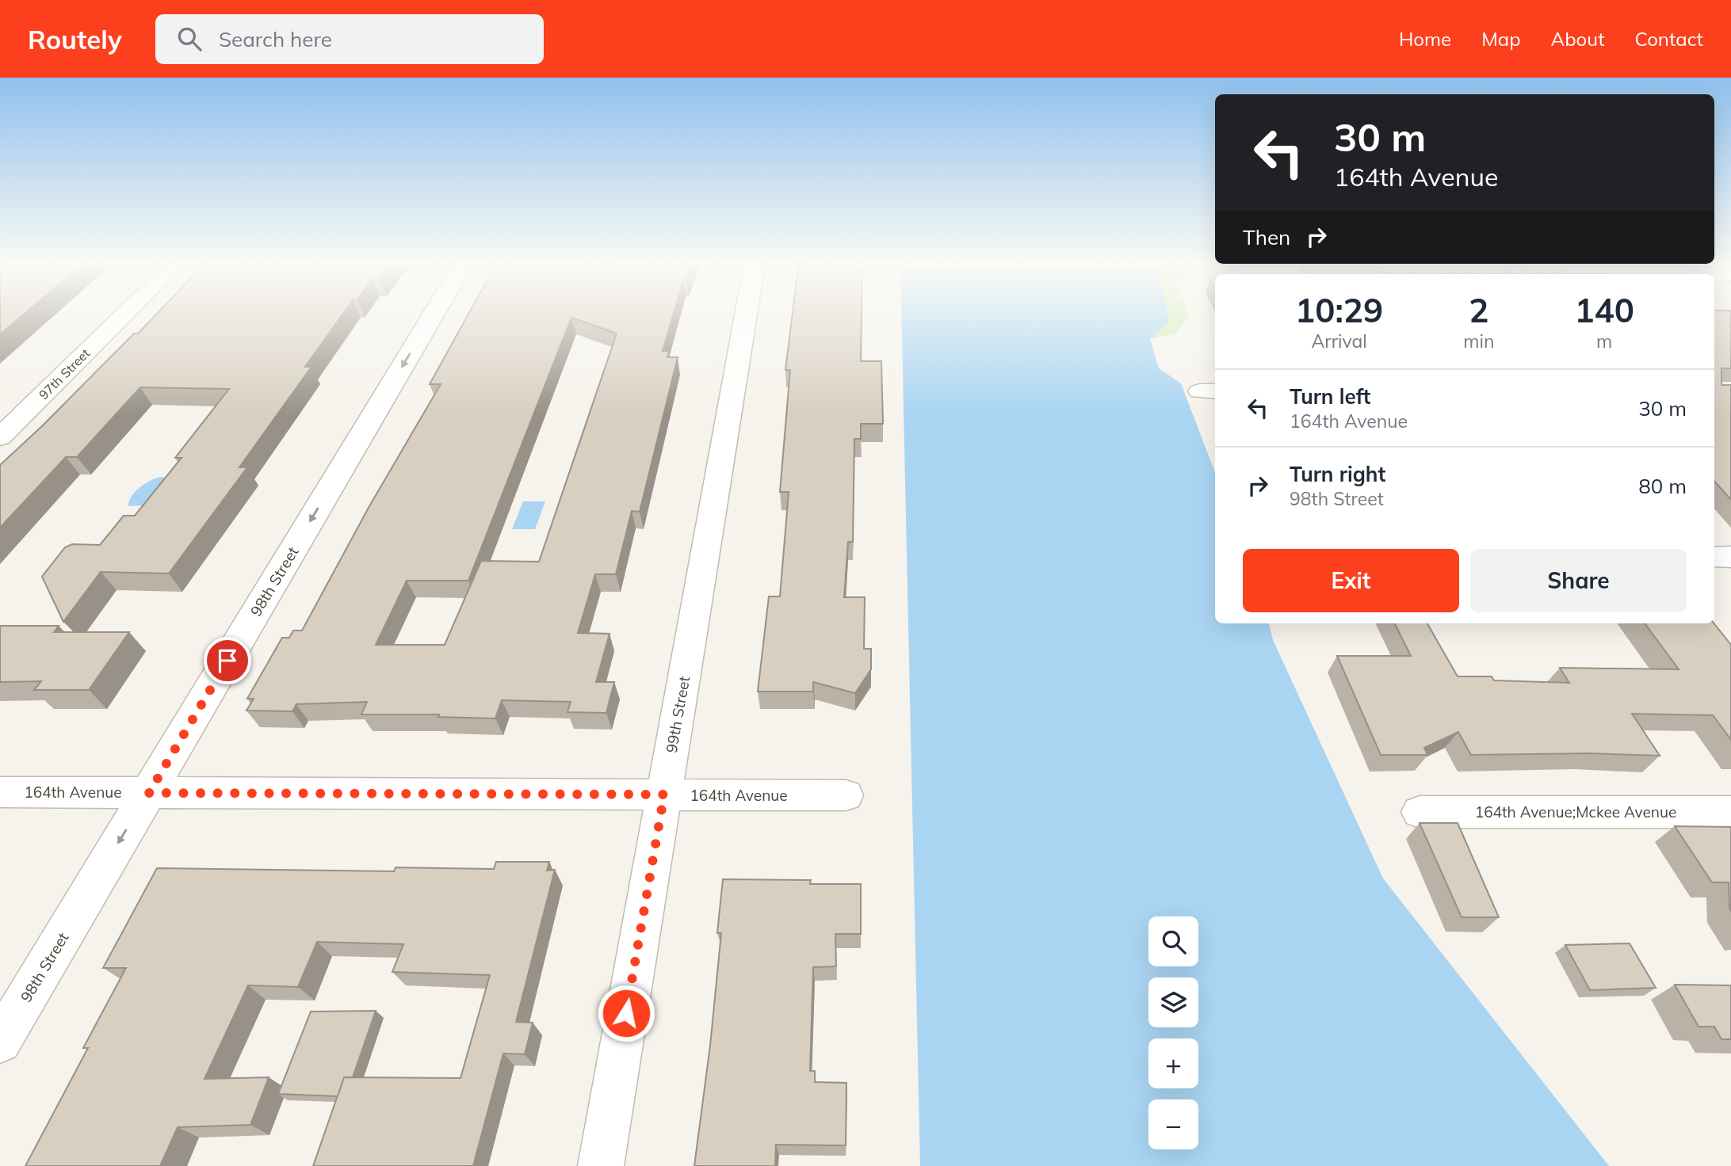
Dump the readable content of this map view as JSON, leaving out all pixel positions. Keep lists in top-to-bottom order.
{
  "streets": {
    "street": [
      "97th Street",
      "98th Street",
      "99th Street",
      "164th Avenue",
      "164th Avenue;Mckee Avenue"
    ]
  },
  "crossings": [
    ["98th Street", "164th Avenue"],
    ["99th Street", "164th Avenue"]
  ],
  "one_way": ["98th Street"],
  "page": {
    "header": "Routely",
    "search": "Search here",
    "nav": [
      "Home",
      "Map",
      "About",
      "Contact"
    ],
    "turn": ["30 m", "164th Avenue"],
    "then": "Then",
    "eta": [
      "10:29",
      "Arrival",
      "2",
      "min",
      "140",
      "m"
    ],
    "list": [
      {
        "name": "Turn left",
        "note": "164th Avenue",
        "value": "30 m"
      },
      {
        "name": "Turn right",
        "note": "98th Street",
        "value": "80 m"
      }
    ],
    "buttons": ["Exit", "Share"],
    "map_buttons": ["+", "−"]
  }
}
